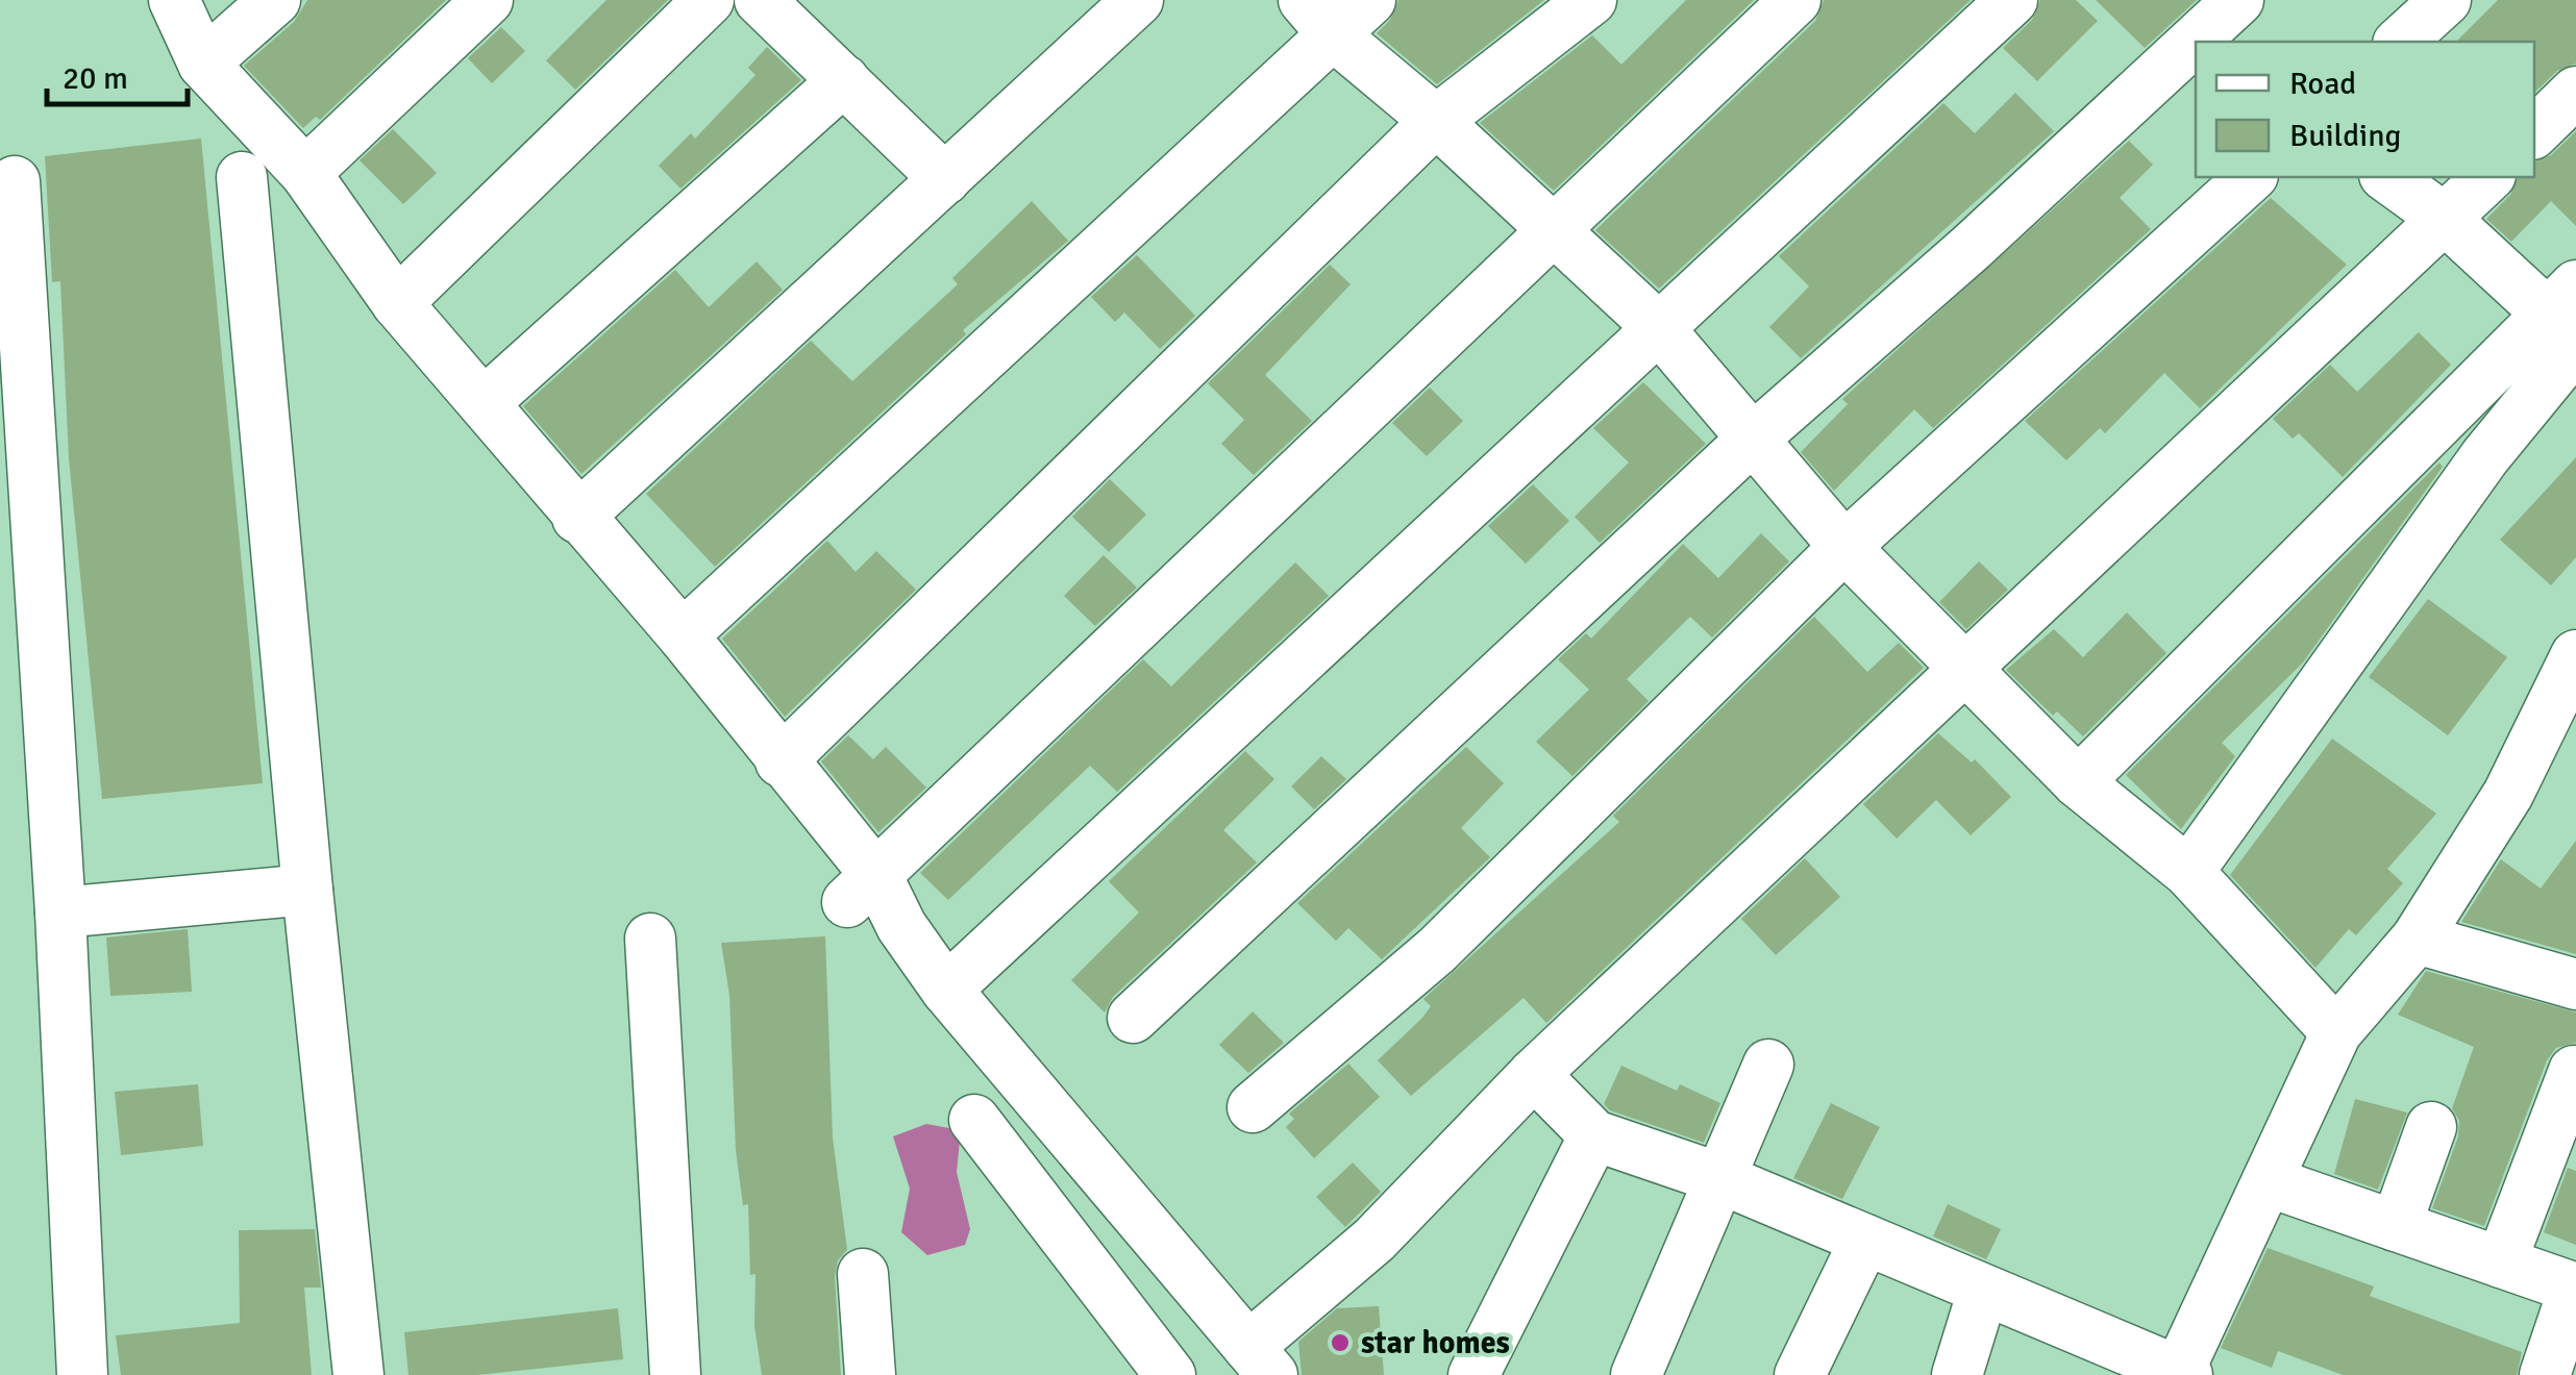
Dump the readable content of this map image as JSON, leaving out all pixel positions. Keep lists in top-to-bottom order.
{
  "places": ["star homes"],
  "legend": ["Road", "Building"],
  "scale_bar": "20 m"
}
